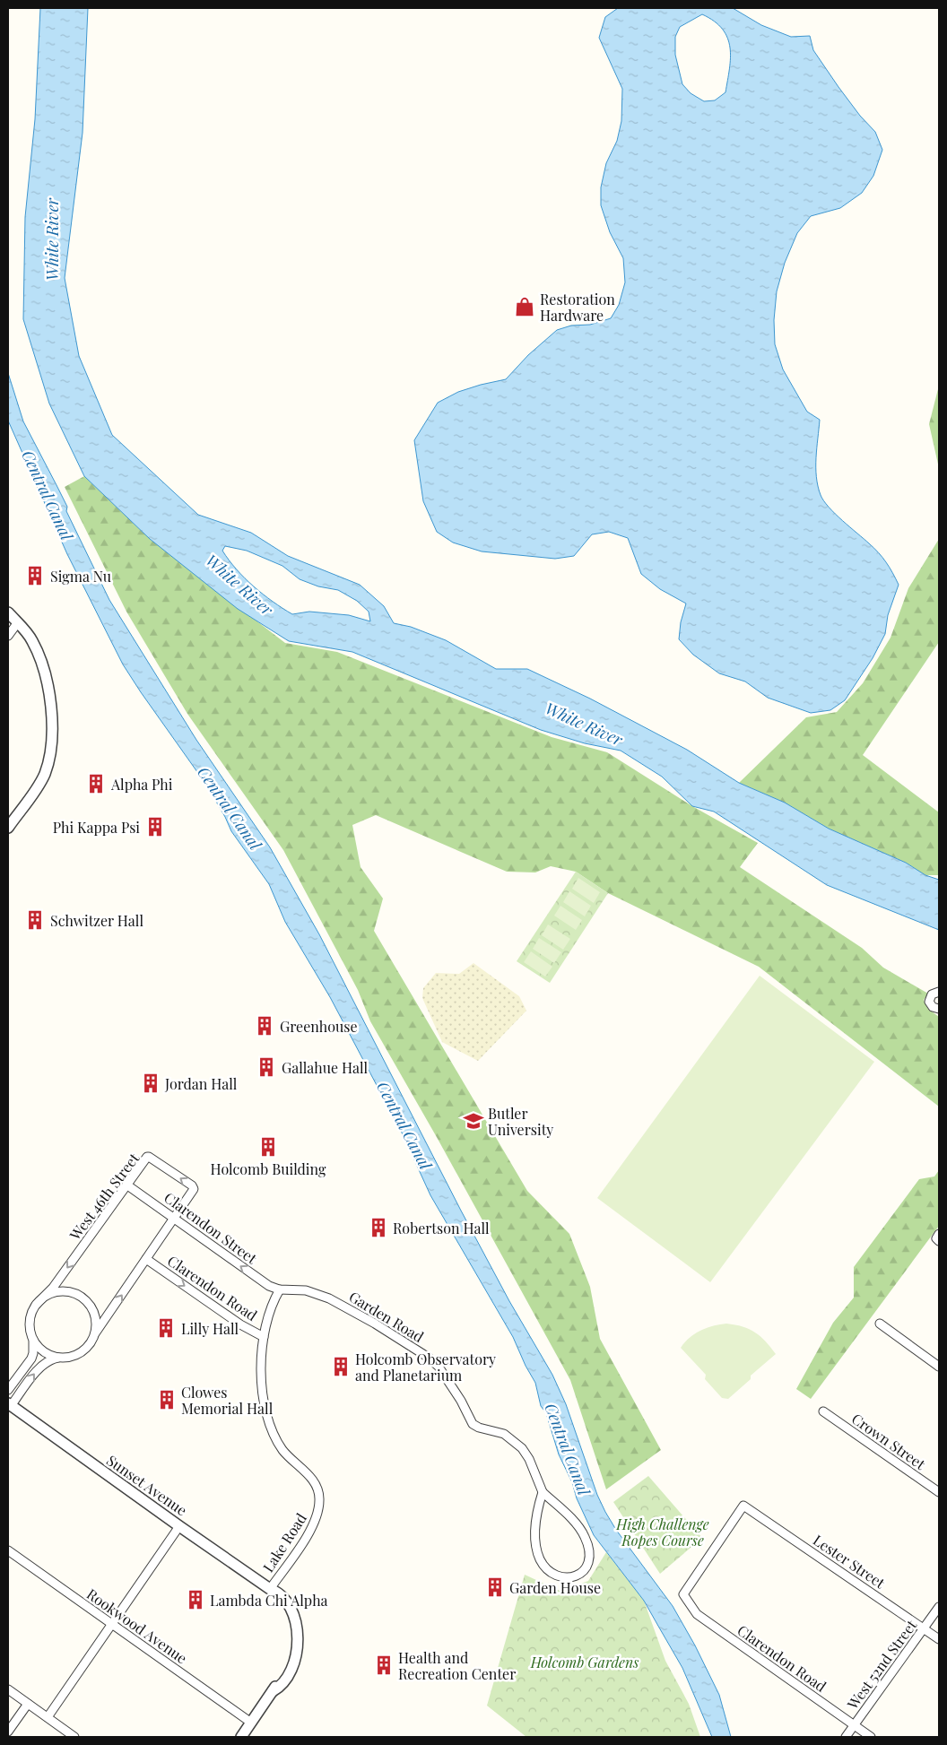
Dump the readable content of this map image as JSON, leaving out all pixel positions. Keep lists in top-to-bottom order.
{
  "streets": {
    "street": [
      "West 46th Street",
      "Clarendon Street",
      "Clarendon Road",
      "Garden Road",
      "Crown Street",
      "Sunset Avenue",
      "Lake Road",
      "Lester Street",
      "Rookwood Avenue",
      "West 52nd Street"
    ]
  },
  "crossings": [
    ["West 46th Street", "Clarendon Street"],
    ["West 46th Street", "Clarendon Road"],
    ["West 46th Street", "Sunset Avenue"],
    ["Clarendon Street", "Garden Road"],
    ["Clarendon Street", "Lake Road"],
    ["Clarendon Road", "Lake Road"],
    ["Clarendon Road", "Lester Street"],
    ["Clarendon Road", "West 52nd Street"],
    ["Garden Road", "Lake Road"],
    ["Sunset Avenue", "Lake Road"],
    ["Sunset Avenue", "Rookwood Avenue"],
    ["Lester Street", "West 52nd Street"]
  ],
  "one_way": ["Clarendon Street"],
  "water": ["White River", "Central Canal"],
  "parks": ["High Challenge Ropes Course", "Holcomb Gardens"],
  "places": {
    "shop": ["Restoration Hardware"],
    "building": [
      "Sigma Nu",
      "Alpha Phi",
      "Phi Kappa Psi",
      "Schwitzer Hall",
      "Greenhouse",
      "Gallahue Hall",
      "Jordan Hall",
      "Holcomb Building",
      "Robertson Hall",
      "Lilly Hall",
      "Holcomb Observatory and Planetarium",
      "Clowes Memorial Hall",
      "Garden House",
      "Lambda Chi Alpha",
      "Health and Recreation Center"
    ],
    "school or university": ["Butler University"]
  }
}
